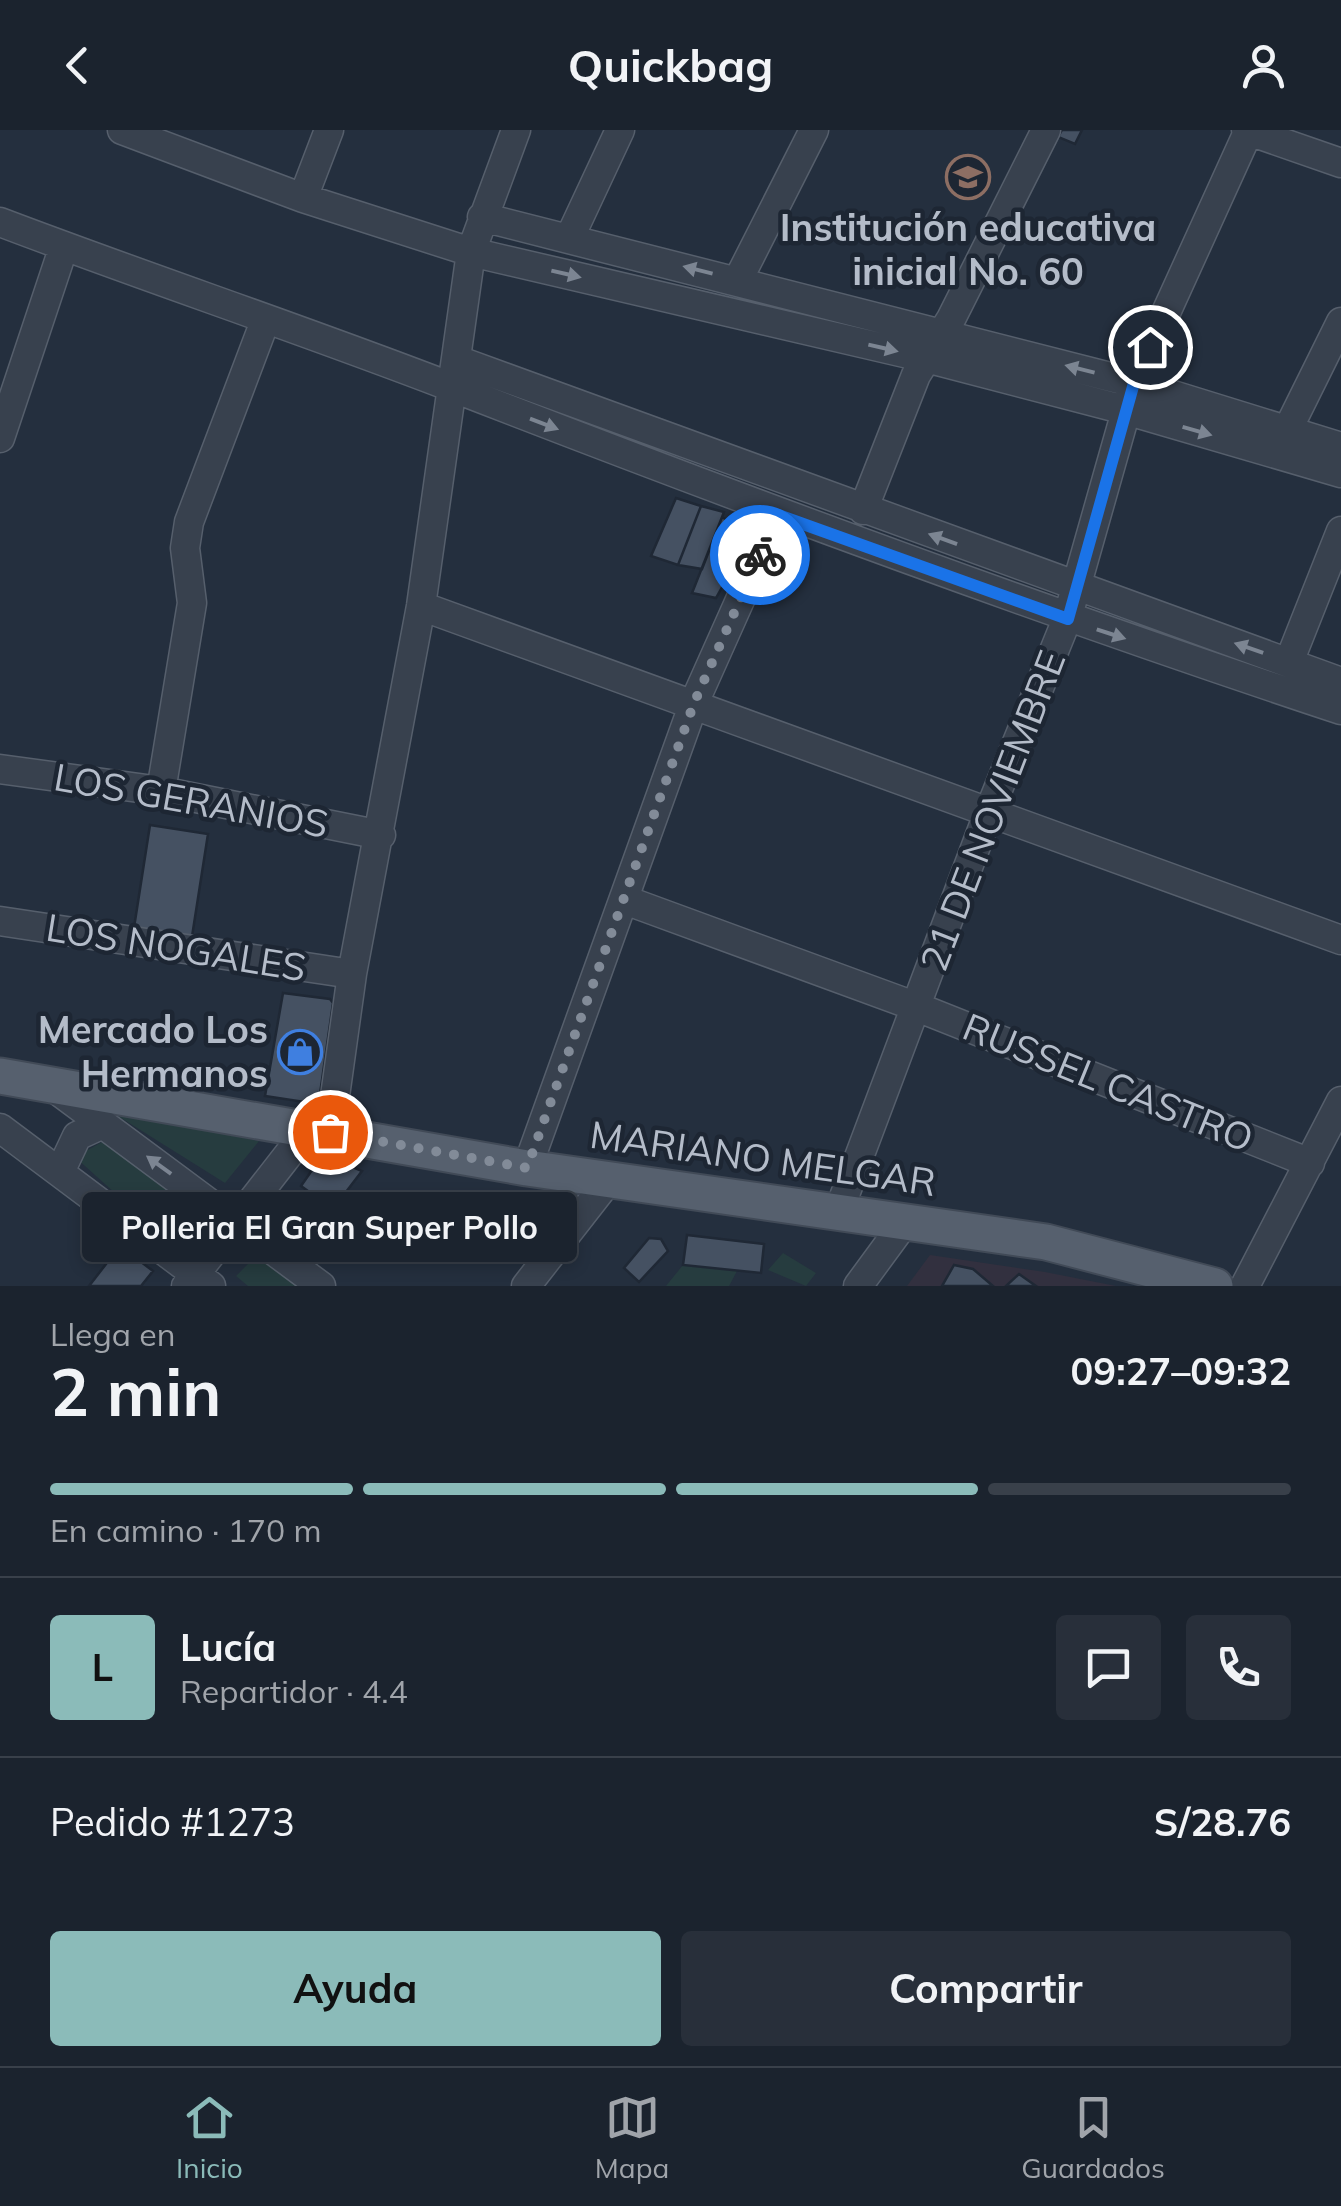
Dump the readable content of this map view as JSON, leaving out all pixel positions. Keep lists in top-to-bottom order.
{
  "streets": {
    "main road": ["MARIANO MELGAR"],
    "street": [
      "LOS GERANIOS",
      "21 DE NOVIEMBRE",
      "LOS NOGALES",
      "RUSSEL CASTRO"
    ]
  },
  "crossings": [
    ["21 DE NOVIEMBRE", "RUSSEL CASTRO"],
    ["21 DE NOVIEMBRE", "MARIANO MELGAR"]
  ],
  "places": {
    "school or university": ["Institución educativa inicial No. 60"],
    "shop": ["Mercado Los Hermanos"],
    "other": ["Polleria El Gran Super Pollo"]
  },
  "page": {
    "header": "Quickbag",
    "bubble": "Polleria El Gran Super Pollo",
    "heading": ["2 min", "Llega en", "09:27–09:32"],
    "panel": [
      "Lucía",
      "Repartidor · 4.4",
      "Pedido #1273",
      "S/28.76"
    ],
    "bar": "En camino · 170 m",
    "round": "L",
    "buttons": ["Ayuda", "Compartir"],
    "tabs": ["Inicio", "Mapa", "Guardados"]
  }
}
